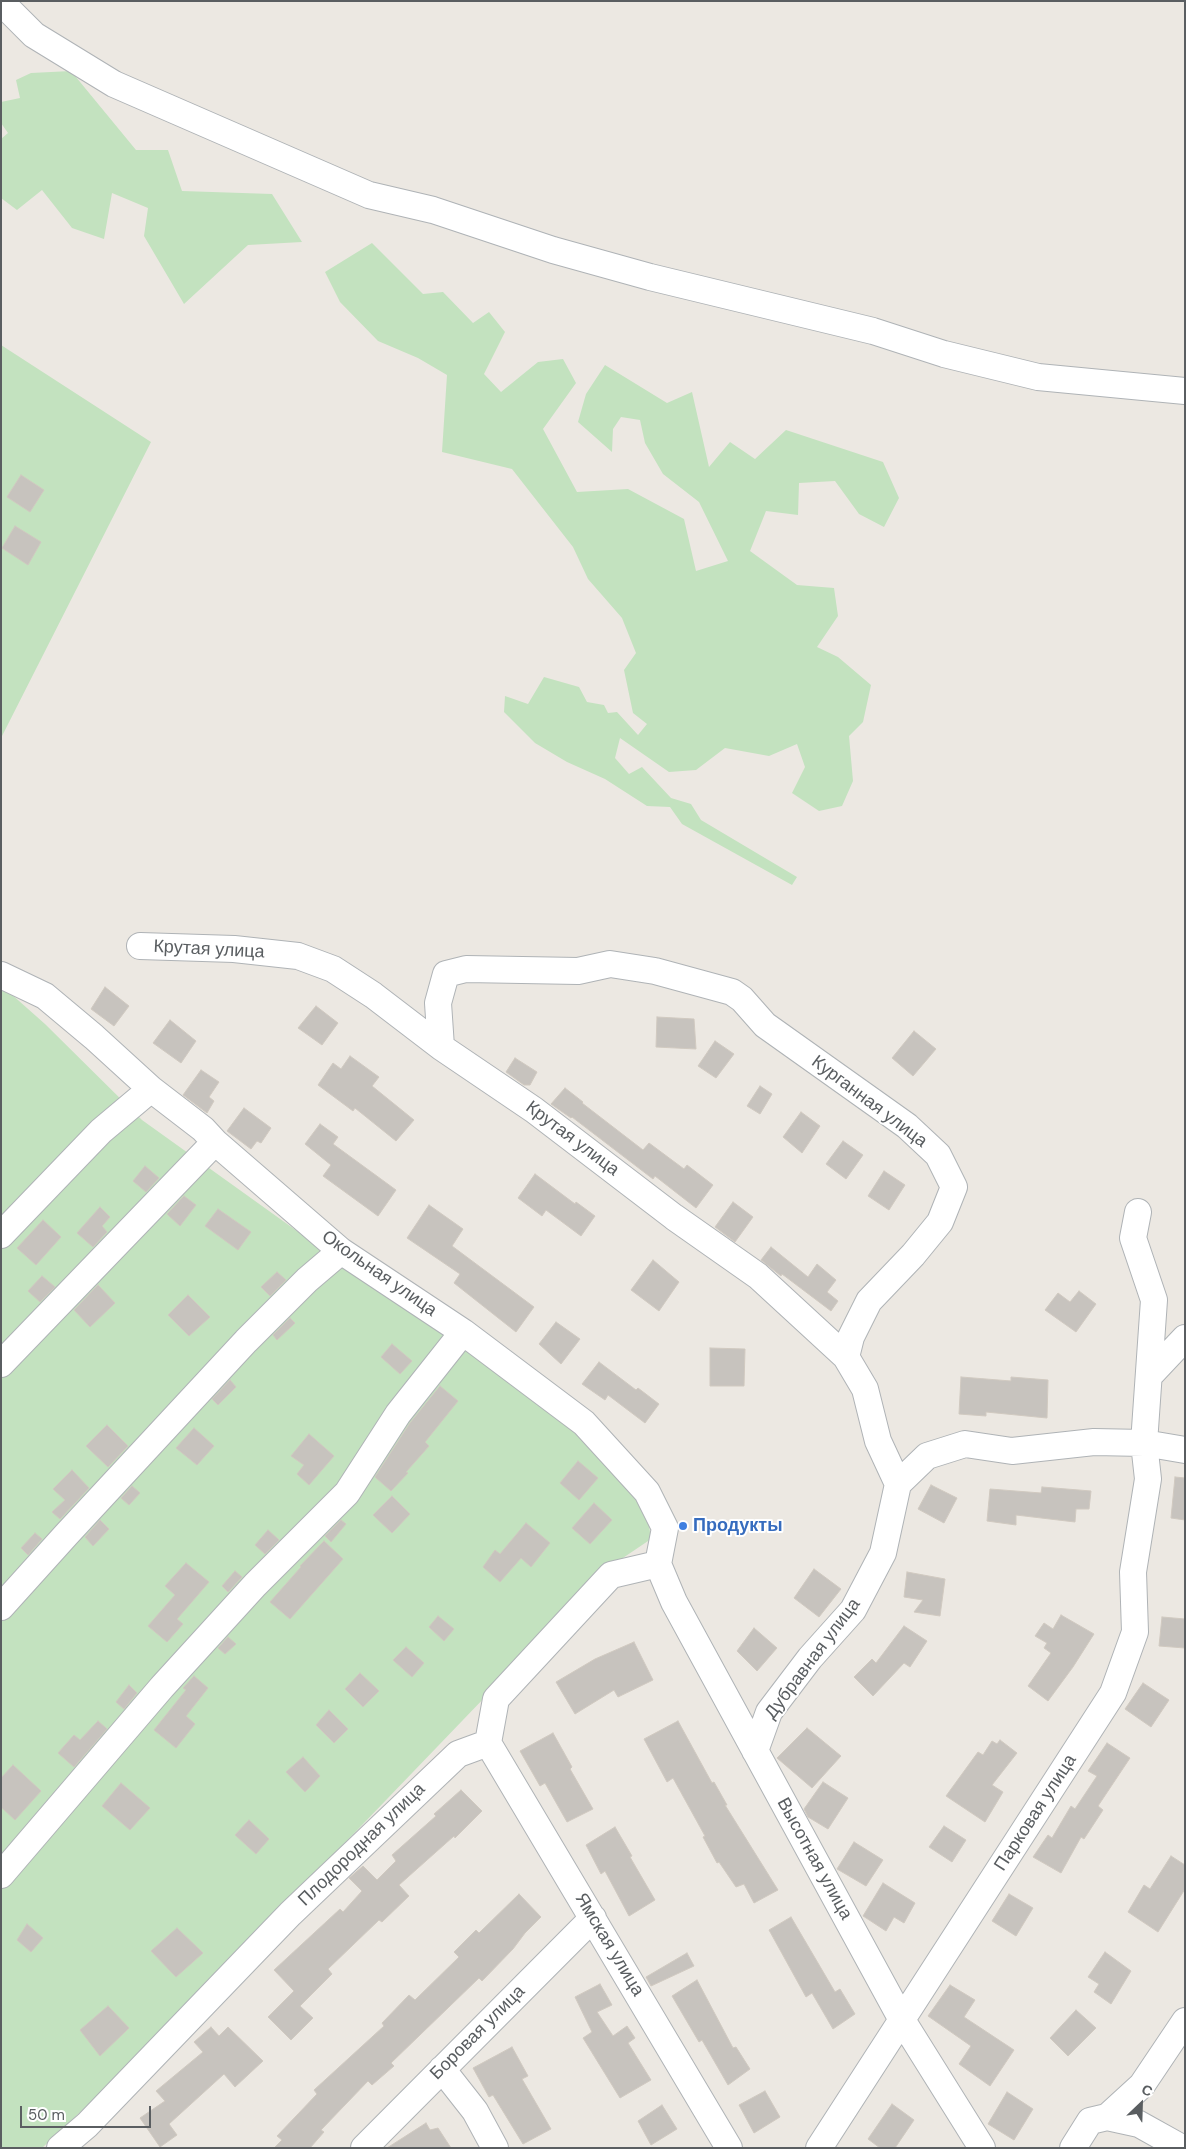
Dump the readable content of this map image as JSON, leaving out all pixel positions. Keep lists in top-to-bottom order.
{
  "streets": {
    "street": [
      "Крутая улица",
      "Курганная улица",
      "Окольная улица",
      "Дубравная улица",
      "Парковая улица",
      "Плодородная улица",
      "Высотная улица",
      "Ямская улица",
      "Боровая улица"
    ]
  },
  "crossings": [
    ["Крутая улица", "Курганная улица"],
    ["Крутая улица", "Дубравная улица"],
    ["Окольная улица", "Высотная улица"],
    ["Дубравная улица", "Высотная улица"],
    ["Парковая улица", "Высотная улица"],
    ["Плодородная улица", "Ямская улица"],
    ["Ямская улица", "Боровая улица"]
  ],
  "places": ["Продукты"],
  "scale_bar": "50 m",
  "north": "top right"
}
